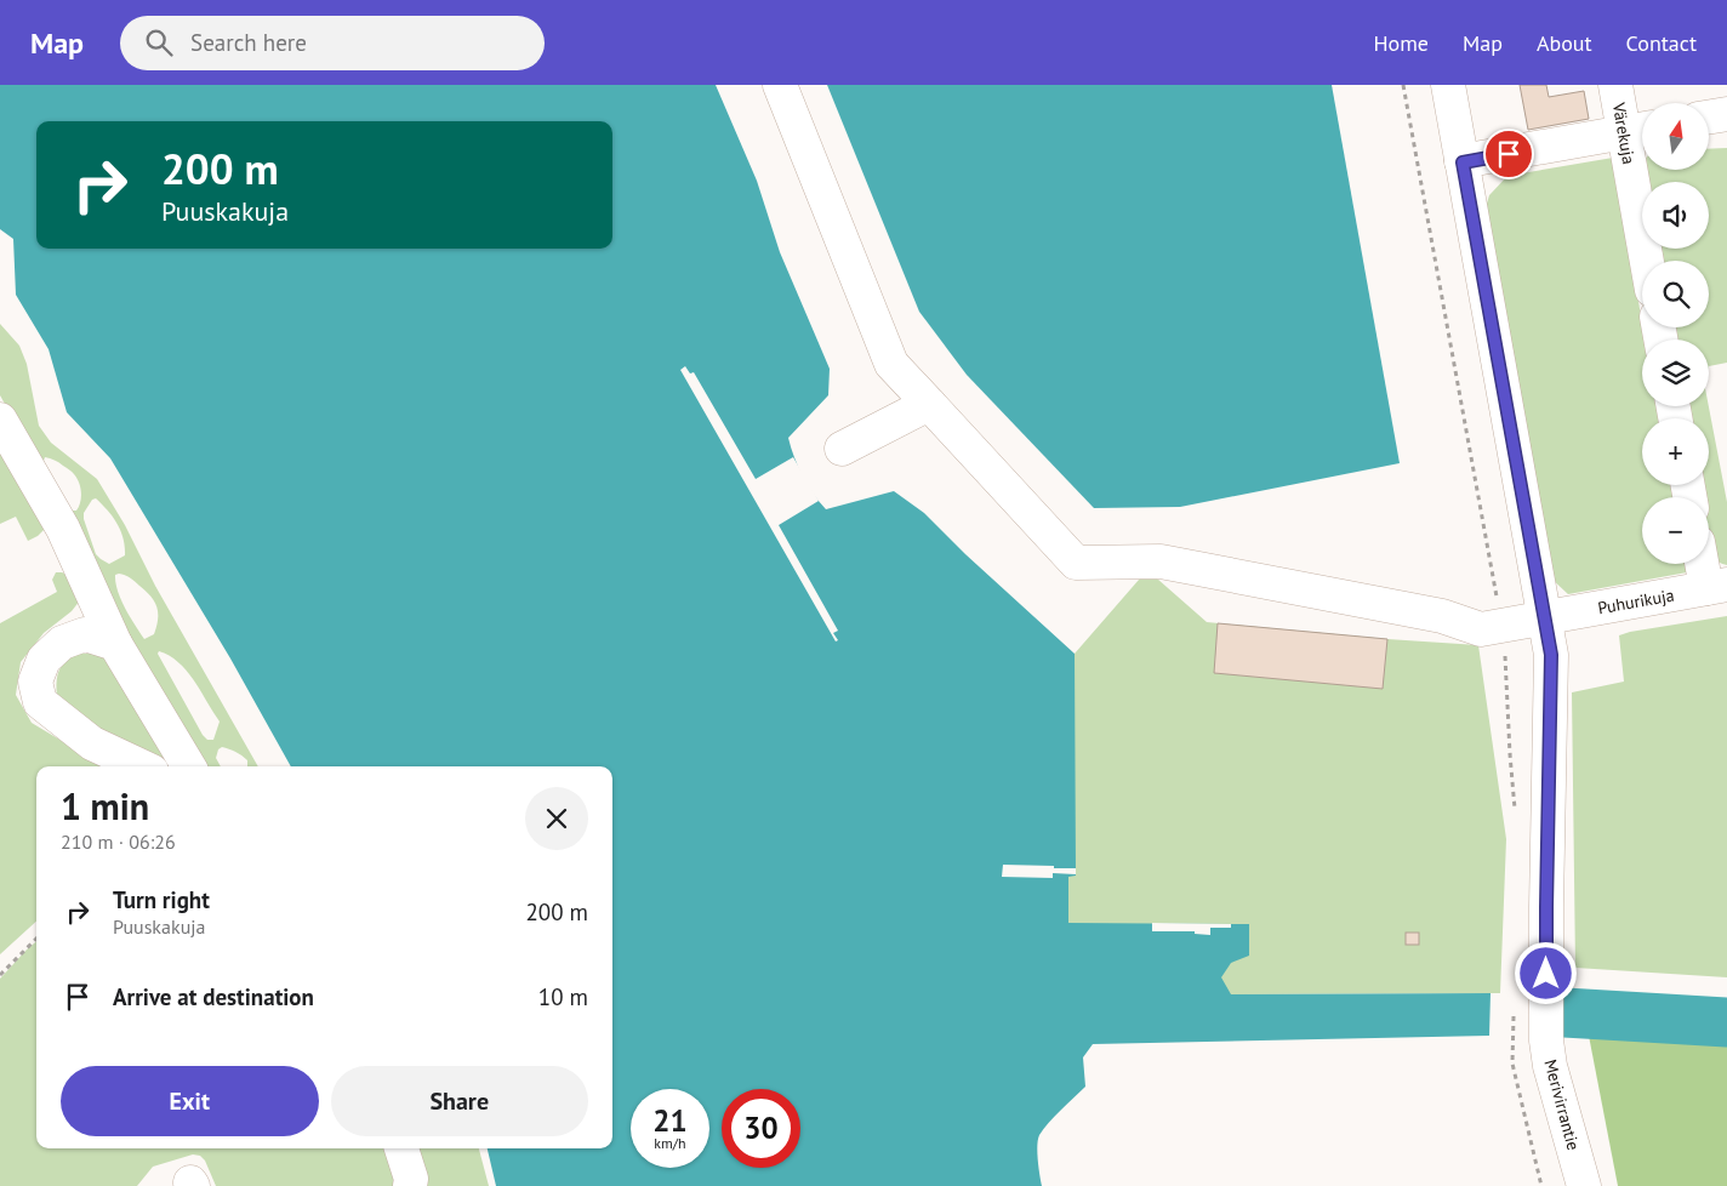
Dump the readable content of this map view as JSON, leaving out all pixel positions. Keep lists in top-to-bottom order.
{
  "streets": {
    "street": ["Värekuja", "Puhurikuja", "Merivirrantie"]
  },
  "crossings": [
    ["Puhurikuja", "Merivirrantie"]
  ],
  "north": "top",
  "page": {
    "header": "Map",
    "search": "Search here",
    "nav": [
      "Home",
      "Map",
      "About",
      "Contact"
    ],
    "map_buttons": ["+", "−"],
    "turn": ["200 m", "Puuskakuja"],
    "heading": ["1 min", "210 m · 06:26"],
    "list": [
      {
        "name": "Turn right",
        "note": "Puuskakuja",
        "value": "200 m"
      },
      {
        "name": "Arrive at destination",
        "value": "10 m"
      }
    ],
    "buttons": ["Exit", "Share"],
    "speed": "21 km/h",
    "limit": "30"
  }
}
